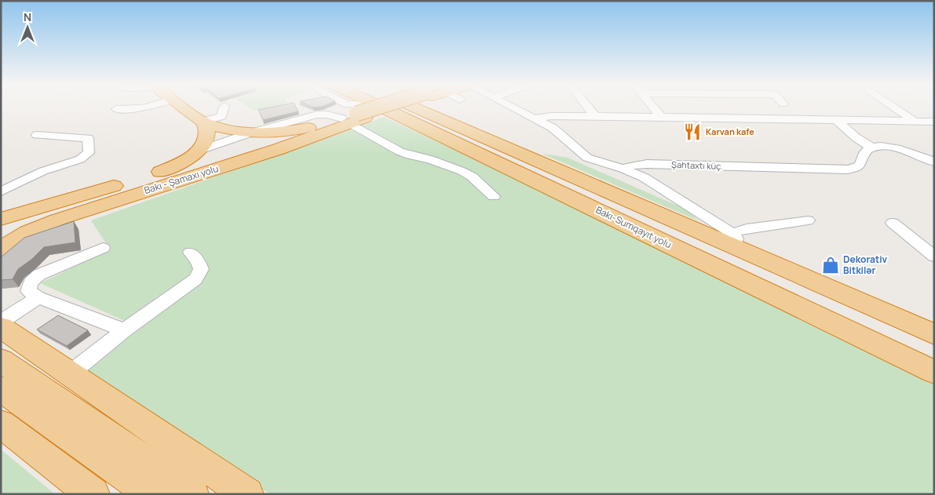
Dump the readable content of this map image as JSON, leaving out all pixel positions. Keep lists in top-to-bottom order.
{
  "streets": {
    "highway": ["Bakı - Şamaxı yolu", "Bakı-Sumqayıt yolu"],
    "street": ["Şahtaxtı küç."]
  },
  "crossings": [
    ["Bakı - Şamaxı yolu", "Bakı-Sumqayıt yolu"]
  ],
  "places": {
    "restaurant": ["Karvan kafe"],
    "shop": ["Dekorativ Bitkilər"]
  },
  "north": "top"
}
